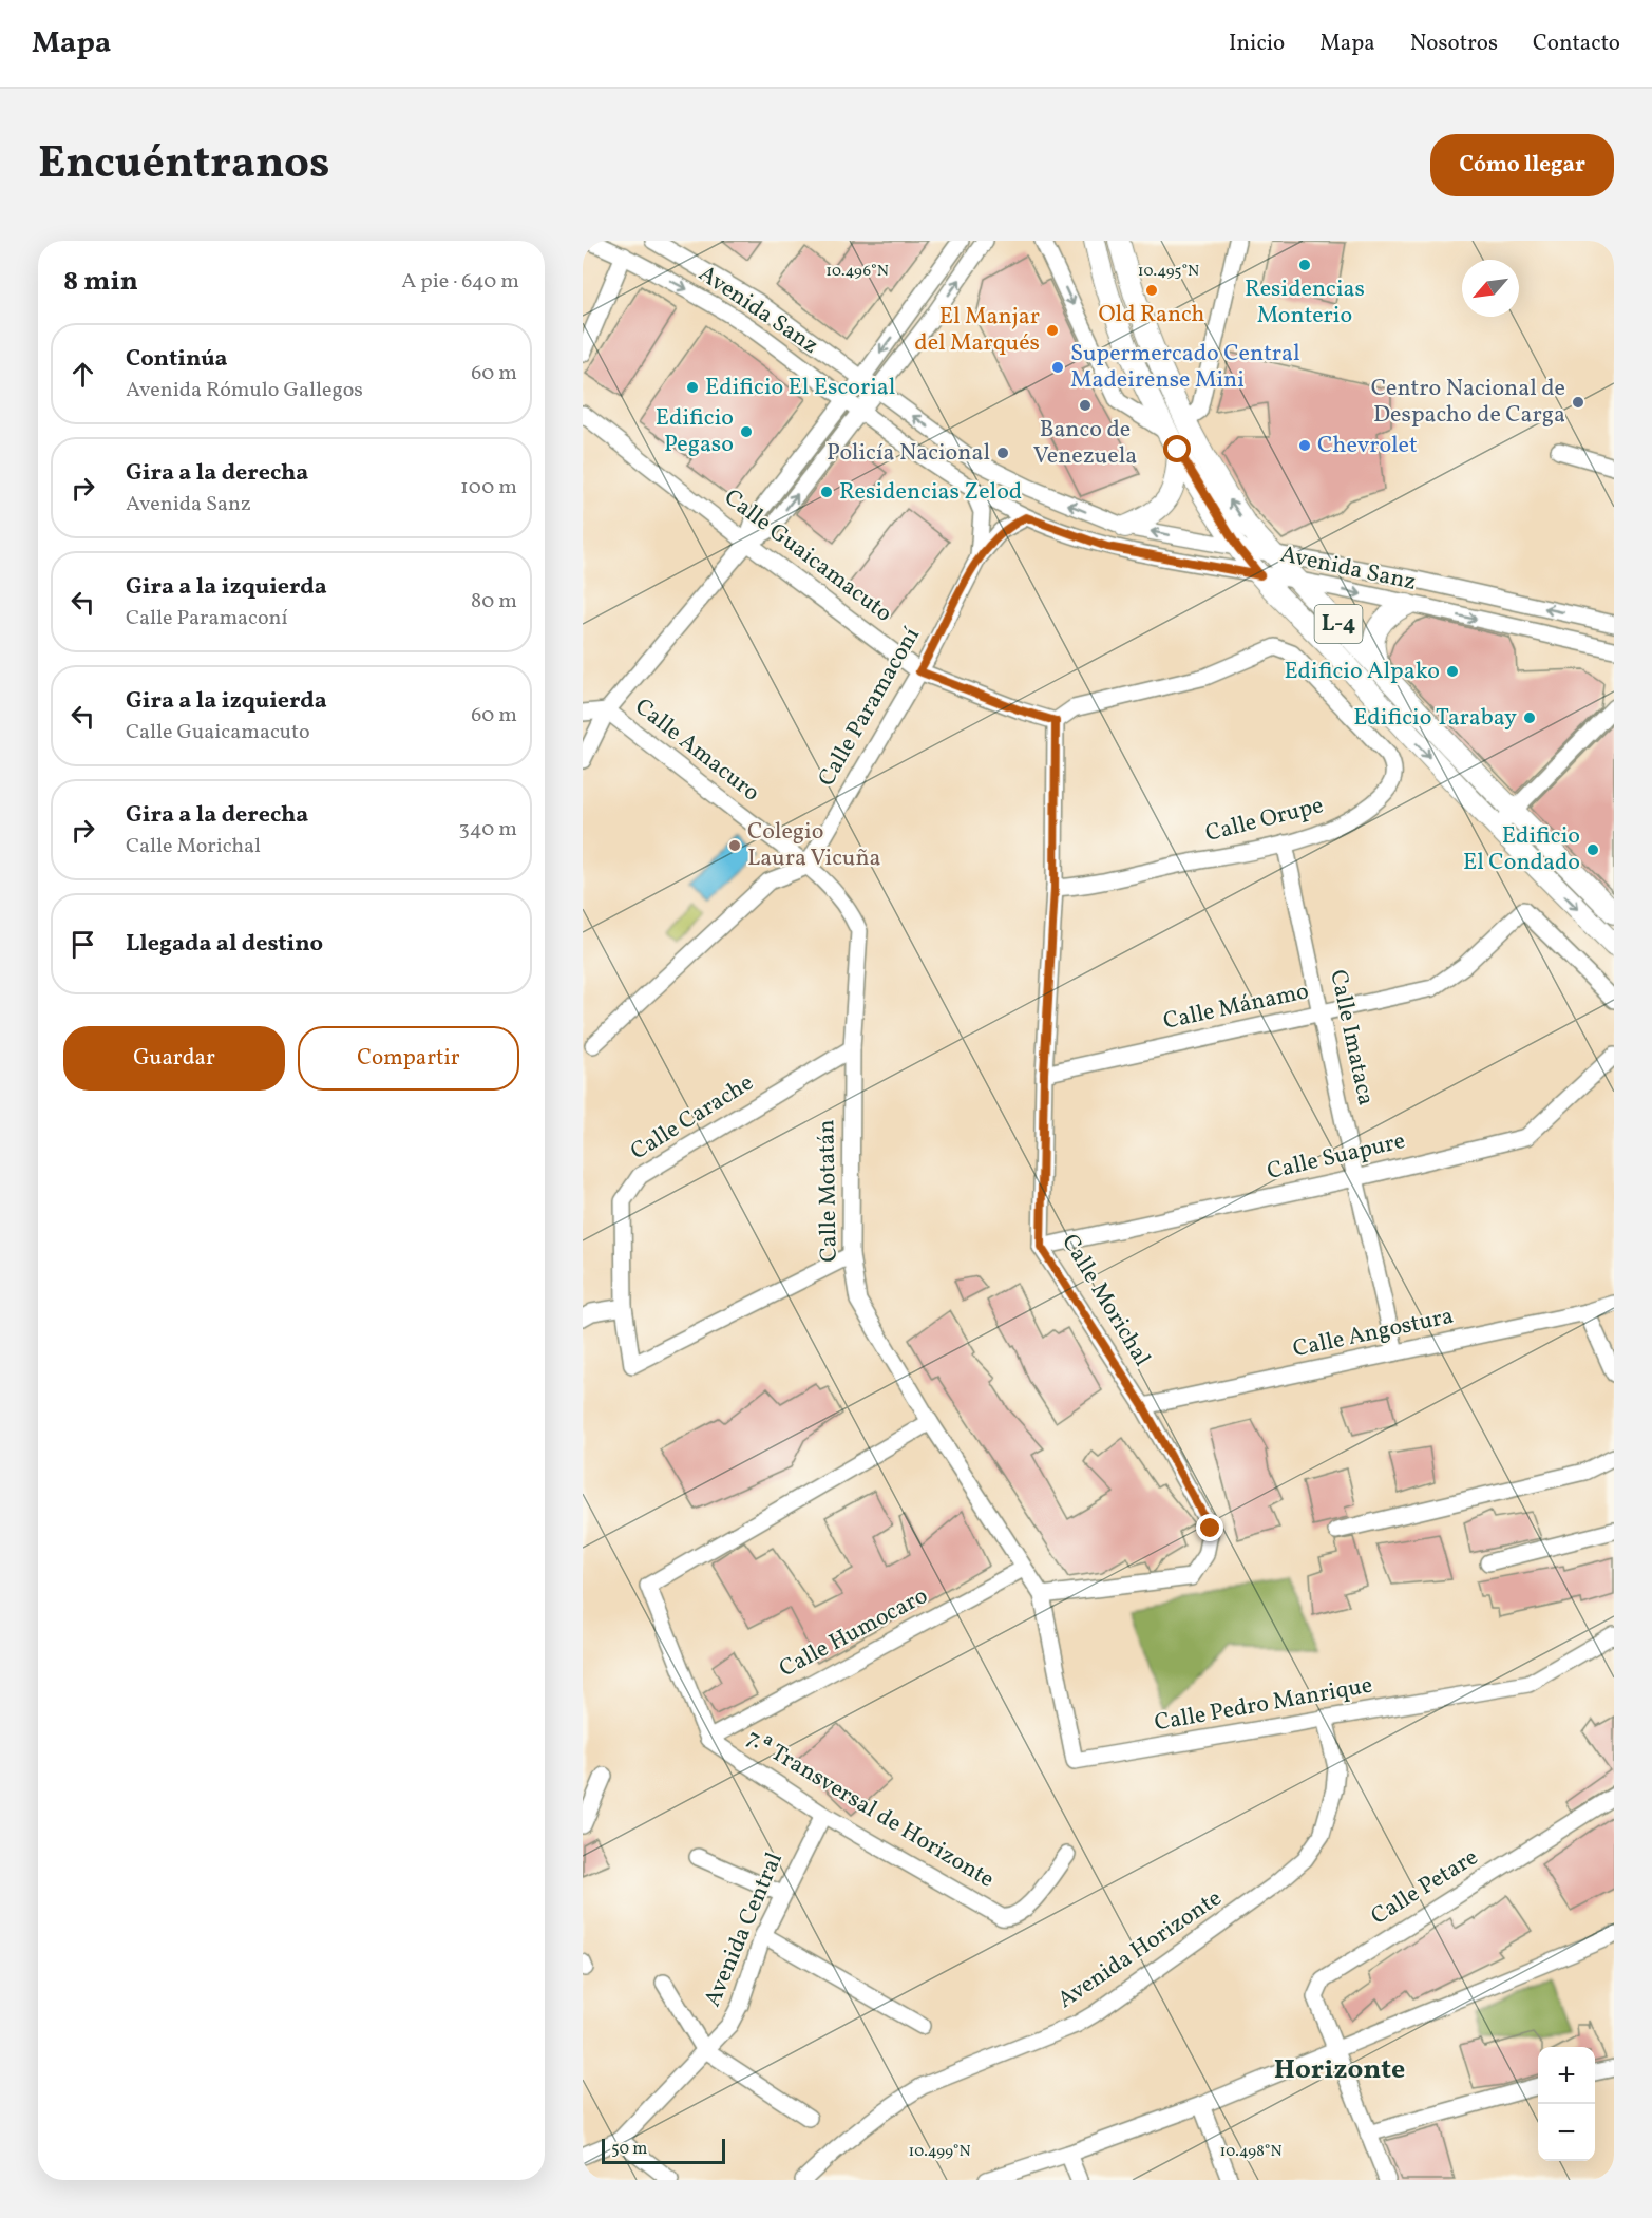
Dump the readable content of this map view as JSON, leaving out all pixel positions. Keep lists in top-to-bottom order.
{
  "streets": {
    "main road": ["L-4"],
    "street": [
      "Avenida Sanz",
      "Calle Guaicamacuto",
      "Calle Paramaconí",
      "Calle Amacuro",
      "Calle Orupe",
      "Calle Mánamo",
      "Calle Imataca",
      "Calle Carache",
      "Calle Suapure",
      "Calle Motatán",
      "Calle Morichal",
      "Calle Angostura",
      "Calle Humocaro",
      "Calle Pedro Manrique",
      "7.ª Transversal de Horizonte",
      "Calle Petare",
      "Avenida Central",
      "Avenida Horizonte"
    ]
  },
  "crossings": [
    ["Avenida Sanz", "L-4"],
    ["Avenida Sanz", "Calle Paramaconí"],
    ["Calle Guaicamacuto", "Calle Paramaconí"],
    ["Calle Guaicamacuto", "Calle Orupe"],
    ["Calle Guaicamacuto", "Calle Morichal"],
    ["Calle Paramaconí", "Calle Amacuro"],
    ["Calle Paramaconí", "Calle Motatán"],
    ["Calle Amacuro", "Calle Motatán"],
    ["Calle Orupe", "Calle Imataca"],
    ["Calle Orupe", "Calle Morichal"],
    ["Calle Mánamo", "Calle Imataca"],
    ["Calle Mánamo", "Calle Morichal"],
    ["Calle Imataca", "Calle Suapure"],
    ["Calle Imataca", "Calle Angostura"],
    ["Calle Carache", "Calle Motatán"],
    ["Calle Suapure", "Calle Morichal"],
    ["Calle Motatán", "Calle Morichal"],
    ["Calle Motatán", "Calle Humocaro"],
    ["Calle Motatán", "Calle Pedro Manrique"],
    ["Calle Motatán", "7.ª Transversal de Horizonte"],
    ["Calle Morichal", "Calle Angostura"],
    ["Calle Morichal", "Calle Pedro Manrique"],
    ["Calle Humocaro", "7.ª Transversal de Horizonte"],
    ["Calle Pedro Manrique", "Avenida Horizonte"],
    ["7.ª Transversal de Horizonte", "Avenida Central"]
  ],
  "districts": ["Horizonte"],
  "places": [
    "Residencias Monterio",
    "Old Ranch",
    "El Manjar del Marqués",
    "Supermercado Central Madeirense Mini",
    "Edificio El Escorial",
    "Centro Nacional de Despacho de Carga",
    "Banco de Venezuela",
    "Edificio Pegaso",
    "Chevrolet",
    "Policía Nacional",
    "Residencias Zelod",
    "Edificio Alpako",
    "Edificio Tarabay",
    "Colegio Laura Vicuña",
    "Edificio El Condado"
  ],
  "scale_bar": "50 m",
  "north": "bottom left",
  "page": {
    "header": "Mapa",
    "nav": [
      "Inicio",
      "Mapa",
      "Nosotros",
      "Contacto"
    ],
    "title": "Encuéntranos",
    "buttons": [
      "Cómo llegar",
      ["Guardar", "Compartir"]
    ],
    "heading": ["8 min", "A pie · 640 m"],
    "list": [
      ["Continúa", "Avenida Rómulo Gallegos", "60 m"],
      ["Gira a la derecha", "Avenida Sanz", "100 m"],
      ["Gira a la izquierda", "Calle Paramaconí", "80 m"],
      ["Gira a la izquierda", "Calle Guaicamacuto", "60 m"],
      ["Gira a la derecha", "Calle Morichal", "340 m"],
      "Llegada al destino"
    ],
    "map_buttons": ["+", "−"],
    "scale": "50 m"
  },
  "coordinates": [
    "10.496°N",
    "10.495°N",
    "10.499°N",
    "10.498°N"
  ]
}
